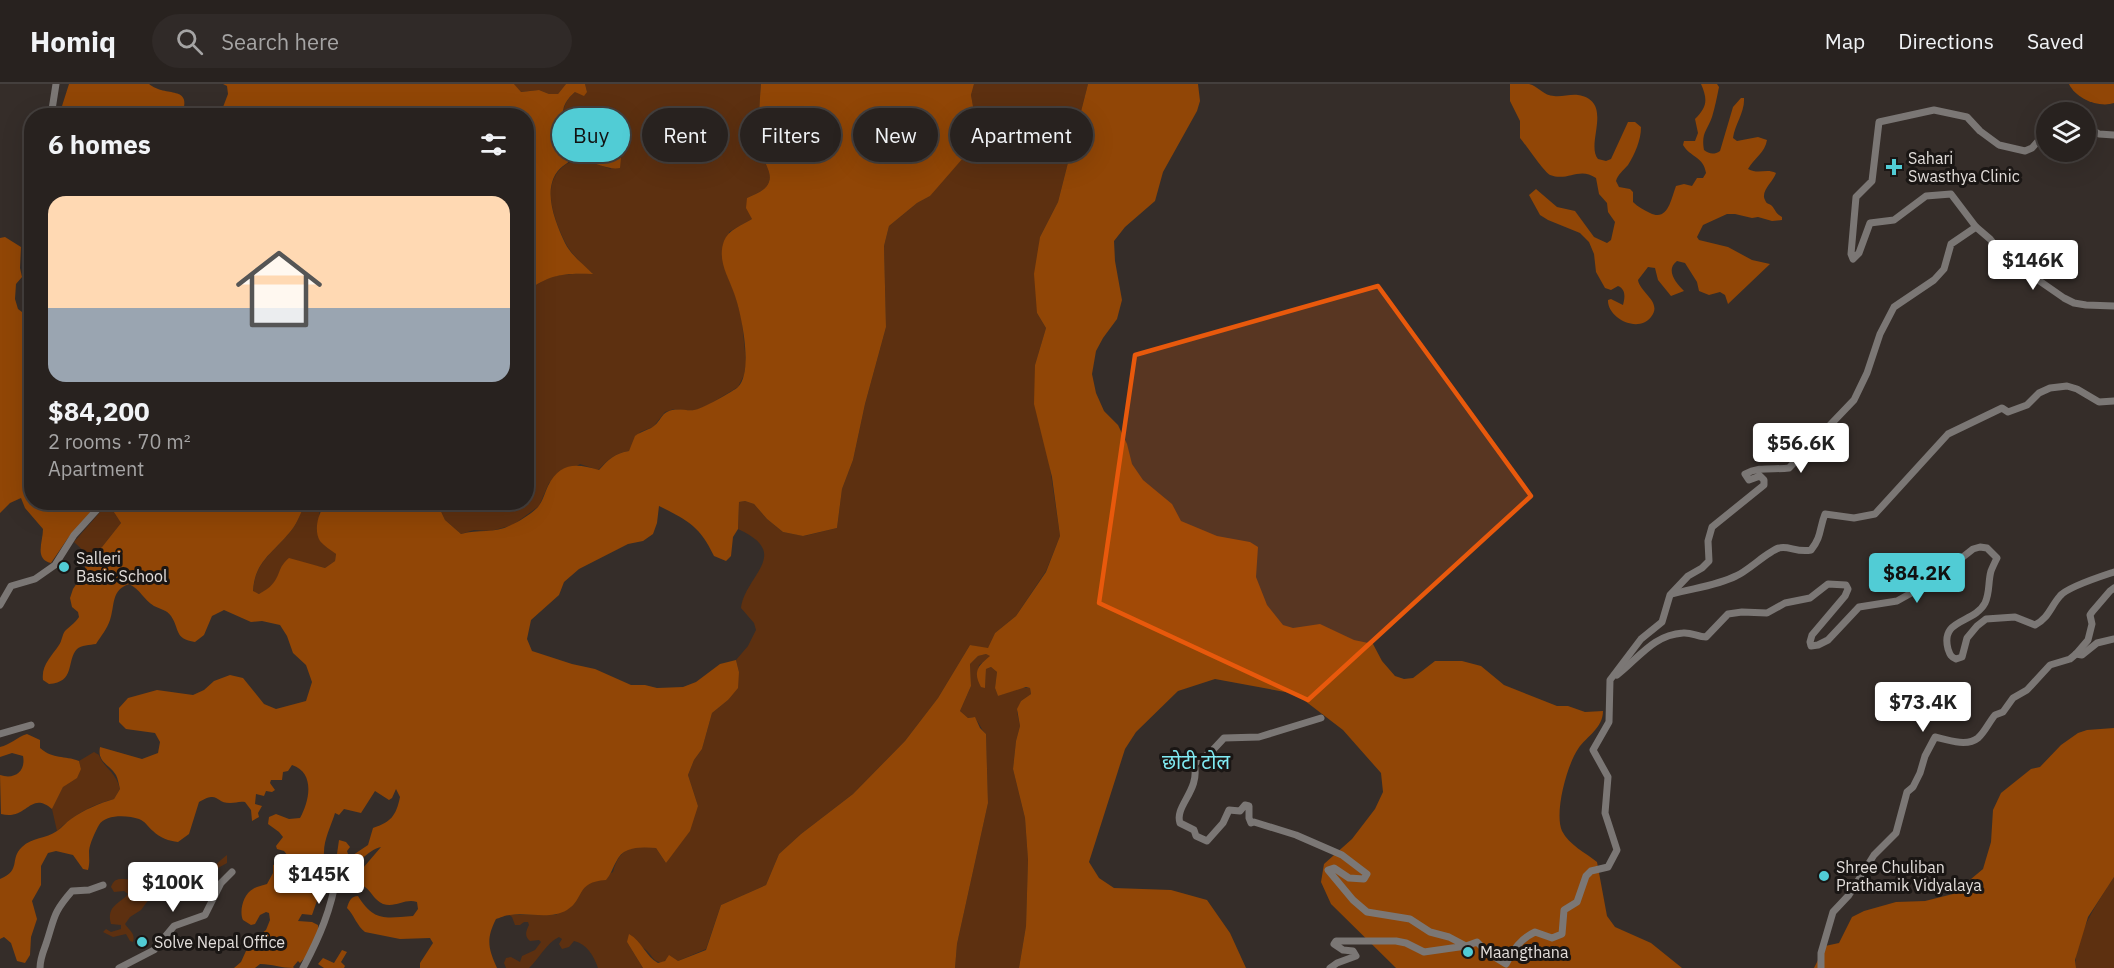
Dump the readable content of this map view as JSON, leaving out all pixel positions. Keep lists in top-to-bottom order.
{
  "districts": ["छोटी टोल"],
  "places": {
    "health": ["Sahari Swasthya Clinic"],
    "other": [
      "Salleri Basic School",
      "Shree Chuliban Prathamik Vidyalaya",
      "Solve Nepal Office",
      "Maangthana"
    ]
  },
  "page": {
    "header": "Homiq",
    "search": "Search here",
    "nav": ["Map", "Directions", "Saved"],
    "chip": [
      "Buy",
      "Rent",
      "Filters",
      "New",
      "Apartment"
    ],
    "heading": "6 homes",
    "list": [
      {
        "name": "$84,200",
        "note": "2 rooms · 70 m² · Apartment"
      }
    ],
    "price": [
      "$146K",
      "$56.6K",
      "$84.2K",
      "$73.4K",
      "$145K",
      "$100K"
    ]
  }
}
